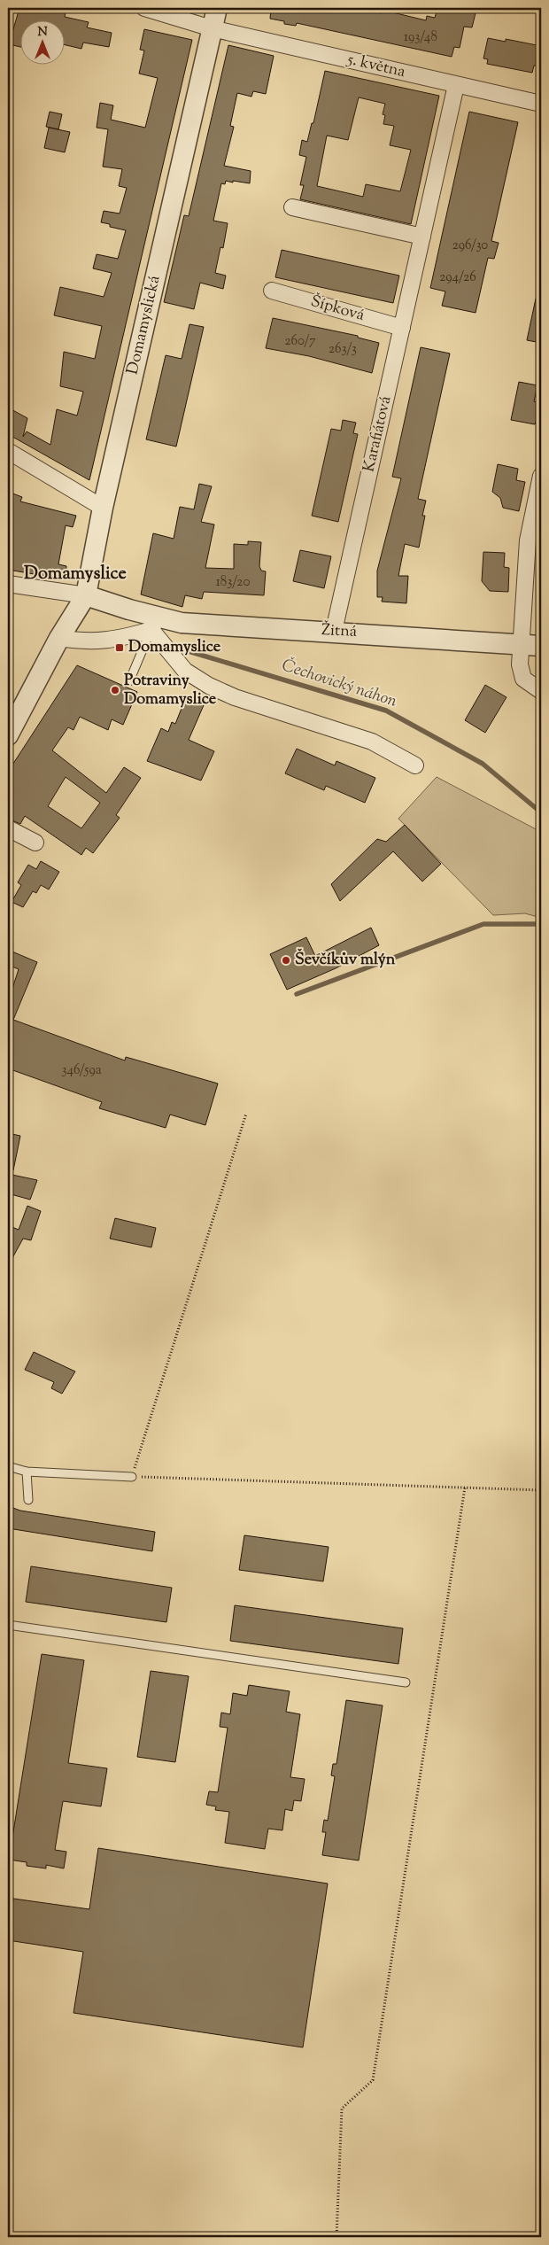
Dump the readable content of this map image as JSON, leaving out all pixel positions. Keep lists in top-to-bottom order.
{
  "streets": {
    "street": [
      "5. května",
      "Šípková",
      "Domamyslická",
      "Karafiátová",
      "Žitná"
    ]
  },
  "crossings": [
    ["5. května", "Domamyslická"],
    ["5. května", "Karafiátová"],
    ["Šípková", "Karafiátová"],
    ["Domamyslická", "Žitná"],
    ["Karafiátová", "Žitná"]
  ],
  "districts": ["Domamyslice"],
  "water": ["Čechovický náhon"],
  "places": {
    "transit": ["Domamyslice"],
    "other": ["Potraviny Domamyslice", "Ševčíkův mlýn"]
  },
  "house_numbers": [
    "193/48",
    "296/30",
    "294/26",
    "260/7",
    "263/3",
    "183/20",
    "346/59a"
  ],
  "north": "top"
}
